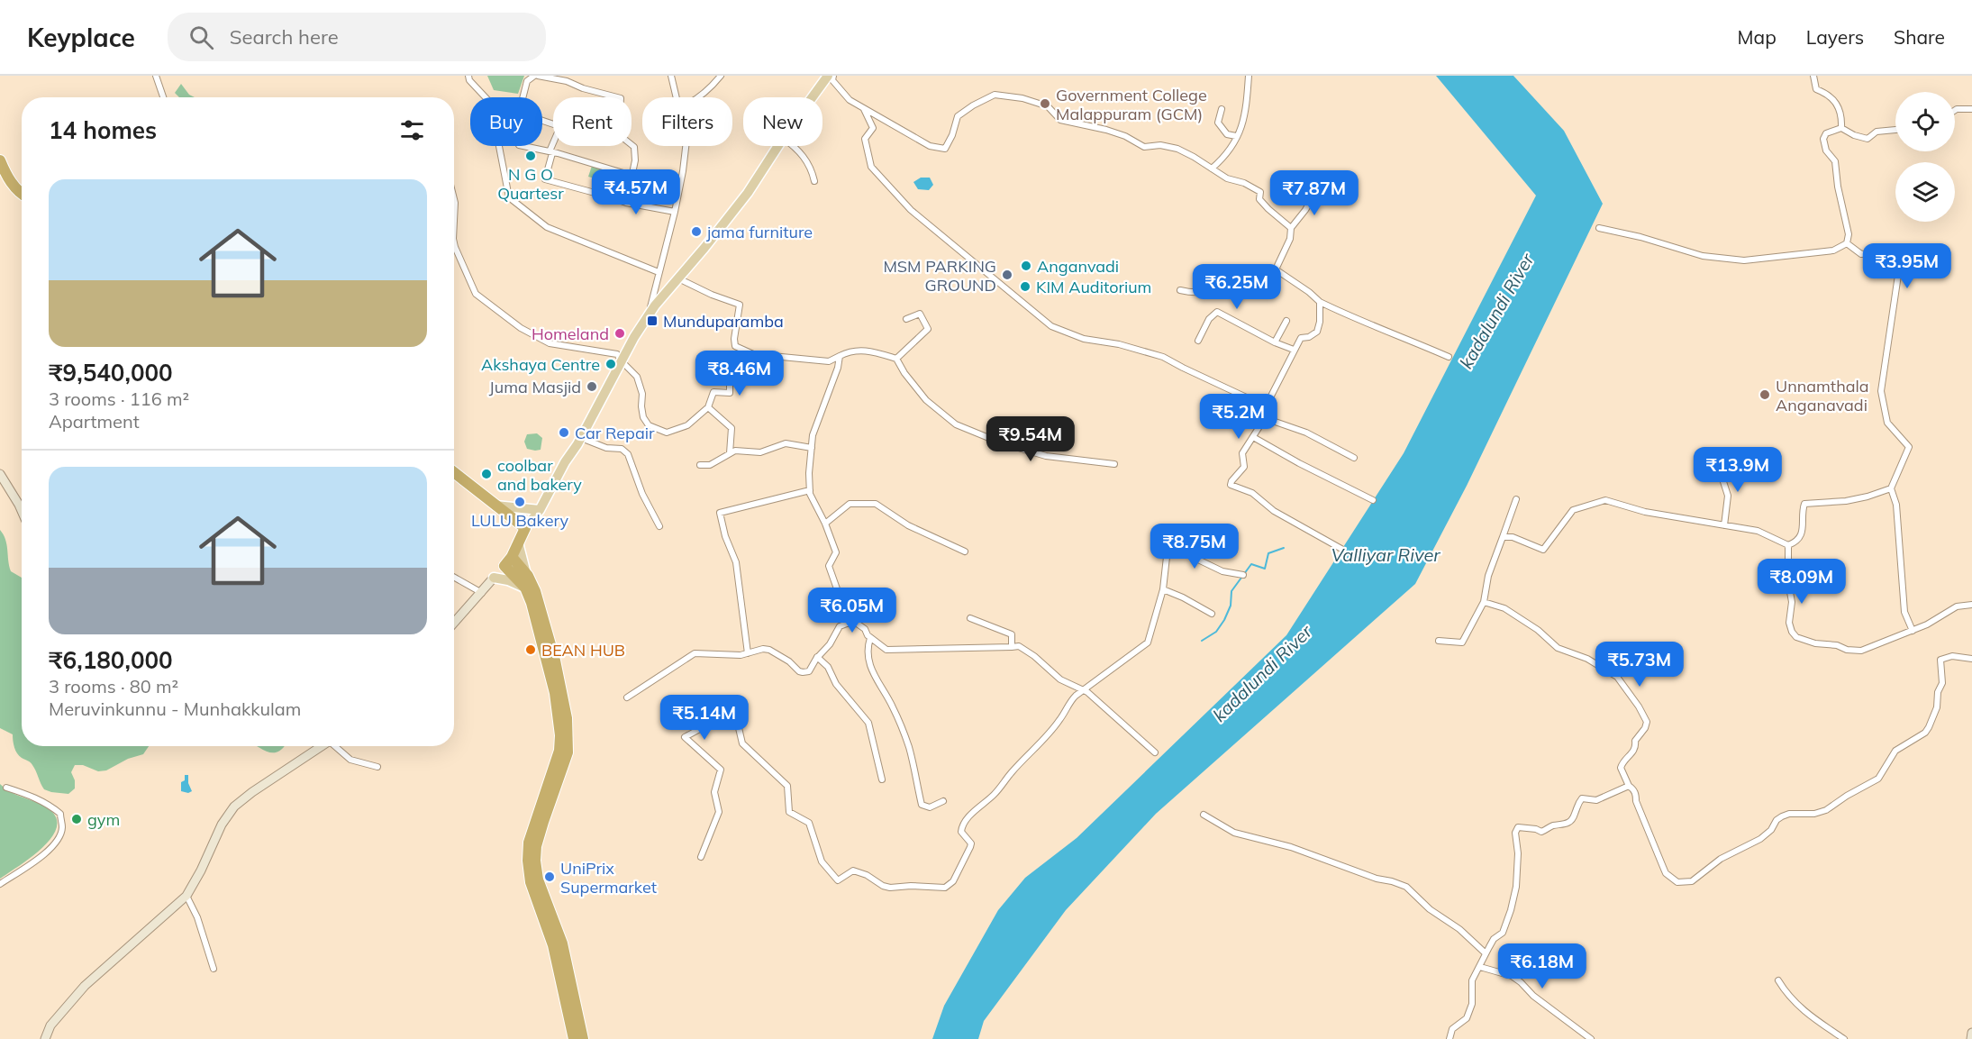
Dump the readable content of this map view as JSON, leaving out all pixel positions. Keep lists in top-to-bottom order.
{
  "water": ["kadalundi River", "Valliyar River"],
  "places": {
    "other": [
      "Government College Malappuram (GCM)",
      "N G O Quartesr",
      "jama furniture",
      "Anganvadi",
      "MSM PARKING GROUND",
      "KIM Auditorium",
      "Homeland",
      "Akshaya Centre",
      "Juma Masjid",
      "Unnamthala Anganavadi",
      "Car Repair",
      "coolbar and bakery",
      "LULU Bakery",
      "BEAN HUB",
      "gym",
      "UniPrix Supermarket"
    ],
    "transit": ["Munduparamba"]
  },
  "page": {
    "header": "Keyplace",
    "search": "Search here",
    "nav": ["Map", "Layers", "Share"],
    "chip": [
      "Buy",
      "Rent",
      "Filters",
      "New"
    ],
    "heading": "14 homes",
    "list": [
      {
        "name": "₹9,540,000",
        "note": "3 rooms · 116 m² · Apartment"
      },
      {
        "name": "₹6,180,000",
        "note": "3 rooms · 80 m² · Meruvinkunnu - Munhakkulam"
      }
    ],
    "price": [
      "₹4.57M",
      "₹7.87M",
      "₹3.95M",
      "₹6.25M",
      "₹8.46M",
      "₹5.2M",
      "₹9.54M",
      "₹13.9M",
      "₹8.75M",
      "₹8.09M",
      "₹6.05M",
      "₹5.73M",
      "₹5.14M",
      "₹6.18M"
    ]
  }
}
